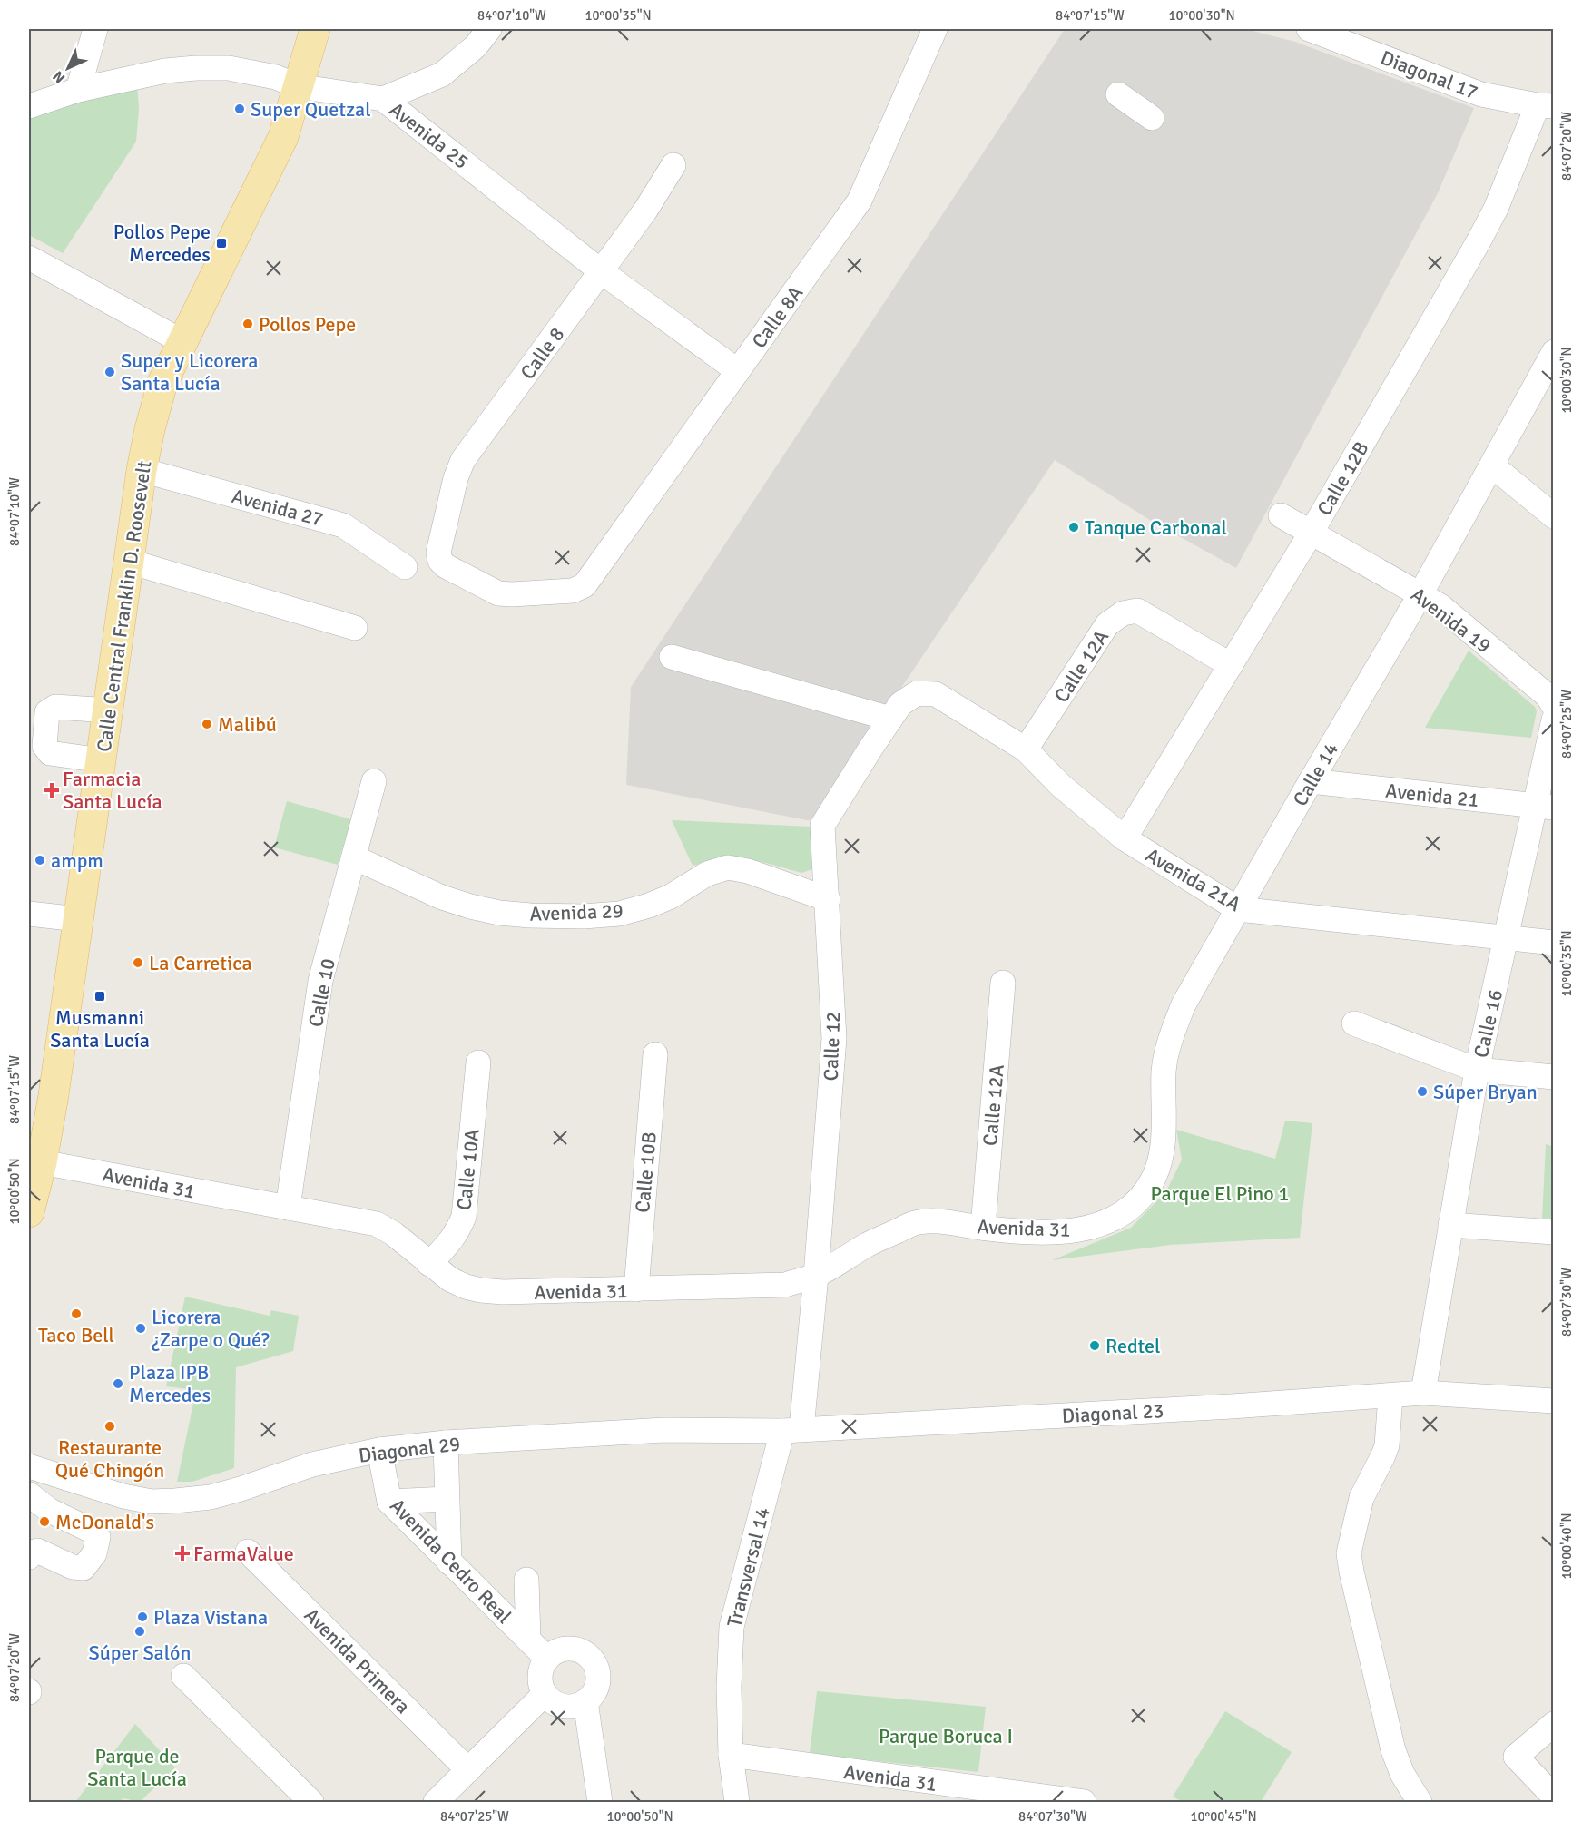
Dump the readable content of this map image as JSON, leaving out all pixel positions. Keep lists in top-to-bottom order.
{
  "streets": {
    "main road": ["Calle Central Franklin D. Roosevelt"],
    "street": [
      "Diagonal 17",
      "Avenida 25",
      "Calle 8A",
      "Calle 8",
      "Calle 12B",
      "Avenida 27",
      "Avenida 19",
      "Calle 12A",
      "Calle 14",
      "Avenida 21",
      "Avenida 21A",
      "Avenida 29",
      "Calle 10",
      "Calle 16",
      "Calle 12",
      "Calle 10A",
      "Calle 10B",
      "Avenida 31",
      "Diagonal 23",
      "Diagonal 29",
      "Avenida Cedro Real",
      "Transversal 14",
      "Avenida Primera"
    ]
  },
  "crossings": [
    ["Diagonal 17", "Calle 12B"],
    ["Avenida 25", "Calle 8A"],
    ["Avenida 25", "Calle 8"],
    ["Avenida 25", "Calle Central Franklin D. Roosevelt"],
    ["Calle 8A", "Calle 8"],
    ["Calle 12B", "Avenida 19"],
    ["Calle 12B", "Calle 12A"],
    ["Calle 12B", "Avenida 21A"],
    ["Avenida 27", "Calle Central Franklin D. Roosevelt"],
    ["Calle Central Franklin D. Roosevelt", "Avenida 31"],
    ["Avenida 19", "Calle 14"],
    ["Calle 12A", "Avenida 21A"],
    ["Calle 12A", "Avenida 31"],
    ["Calle 14", "Avenida 21"],
    ["Calle 14", "Avenida 21A"],
    ["Calle 14", "Avenida 31"],
    ["Avenida 21", "Calle 16"],
    ["Avenida 21A", "Calle 16"],
    ["Avenida 21A", "Calle 12"],
    ["Avenida 29", "Calle 10"],
    ["Avenida 29", "Calle 12"],
    ["Calle 10", "Avenida 31"],
    ["Calle 16", "Diagonal 23"],
    ["Calle 12", "Avenida 31"],
    ["Calle 12", "Diagonal 23"],
    ["Calle 12", "Diagonal 29"],
    ["Calle 12", "Transversal 14"],
    ["Calle 10A", "Avenida 31"],
    ["Calle 10B", "Avenida 31"],
    ["Avenida 31", "Transversal 14"],
    ["Diagonal 23", "Diagonal 29"],
    ["Diagonal 23", "Transversal 14"],
    ["Diagonal 29", "Avenida Cedro Real"],
    ["Diagonal 29", "Transversal 14"]
  ],
  "parks": ["Parque El Pino 1", "Parque Boruca I", "Parque de Santa Lucía"],
  "places": {
    "other": [
      "Super Quetzal",
      "Pollos Pepe",
      "Super y Licorera Santa Lucía",
      "Tanque Carbonal",
      "Malibú",
      "ampm",
      "La Carretica",
      "Súper Bryan",
      "Taco Bell",
      "Licorera ¿Zarpe o Qué?",
      "Redtel",
      "Plaza IPB Mercedes",
      "Restaurante Qué Chingón",
      "McDonald's",
      "Plaza Vistana",
      "Súper Salón"
    ],
    "transit": ["Pollos Pepe Mercedes", "Musmanni Santa Lucía"],
    "health": ["Farmacia Santa Lucía", "FarmaValue"]
  },
  "north": "bottom left",
  "coordinates": [
    "84°07'10\"W",
    "10°00'35\"N",
    "84°07'15\"W",
    "10°00'30\"N",
    "84°07'20\"W",
    "84°07'25\"W",
    "10°00'50\"N",
    "84°07'30\"W",
    "10°00'40\"N",
    "10°00'45\"N"
  ]
}
